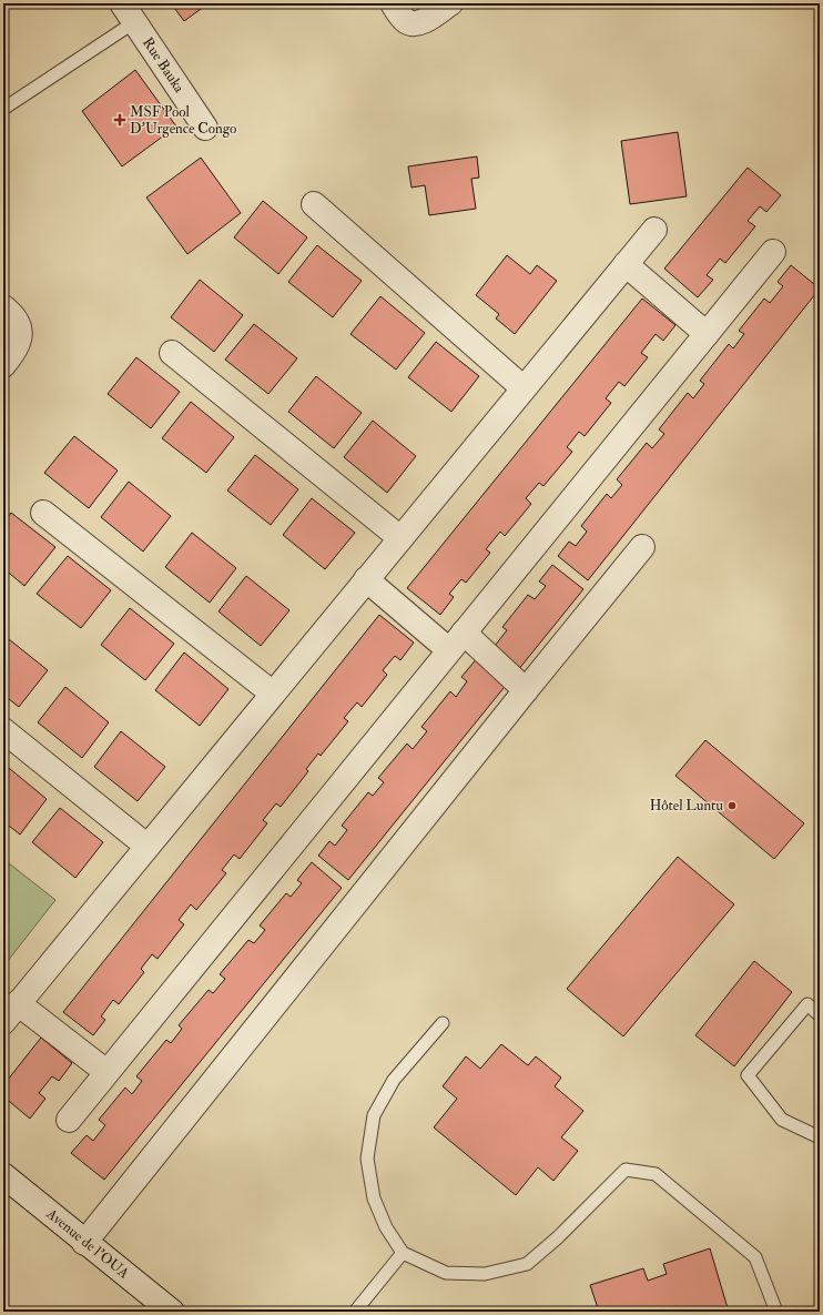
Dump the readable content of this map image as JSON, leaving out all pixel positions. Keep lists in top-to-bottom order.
{
  "streets": {
    "street": ["Rue Bauka", "Avenue de l’OUA"]
  },
  "places": {
    "health": ["MSF Pool D'Urgence Congo"],
    "other": ["Hôtel Luntu"]
  }
}
